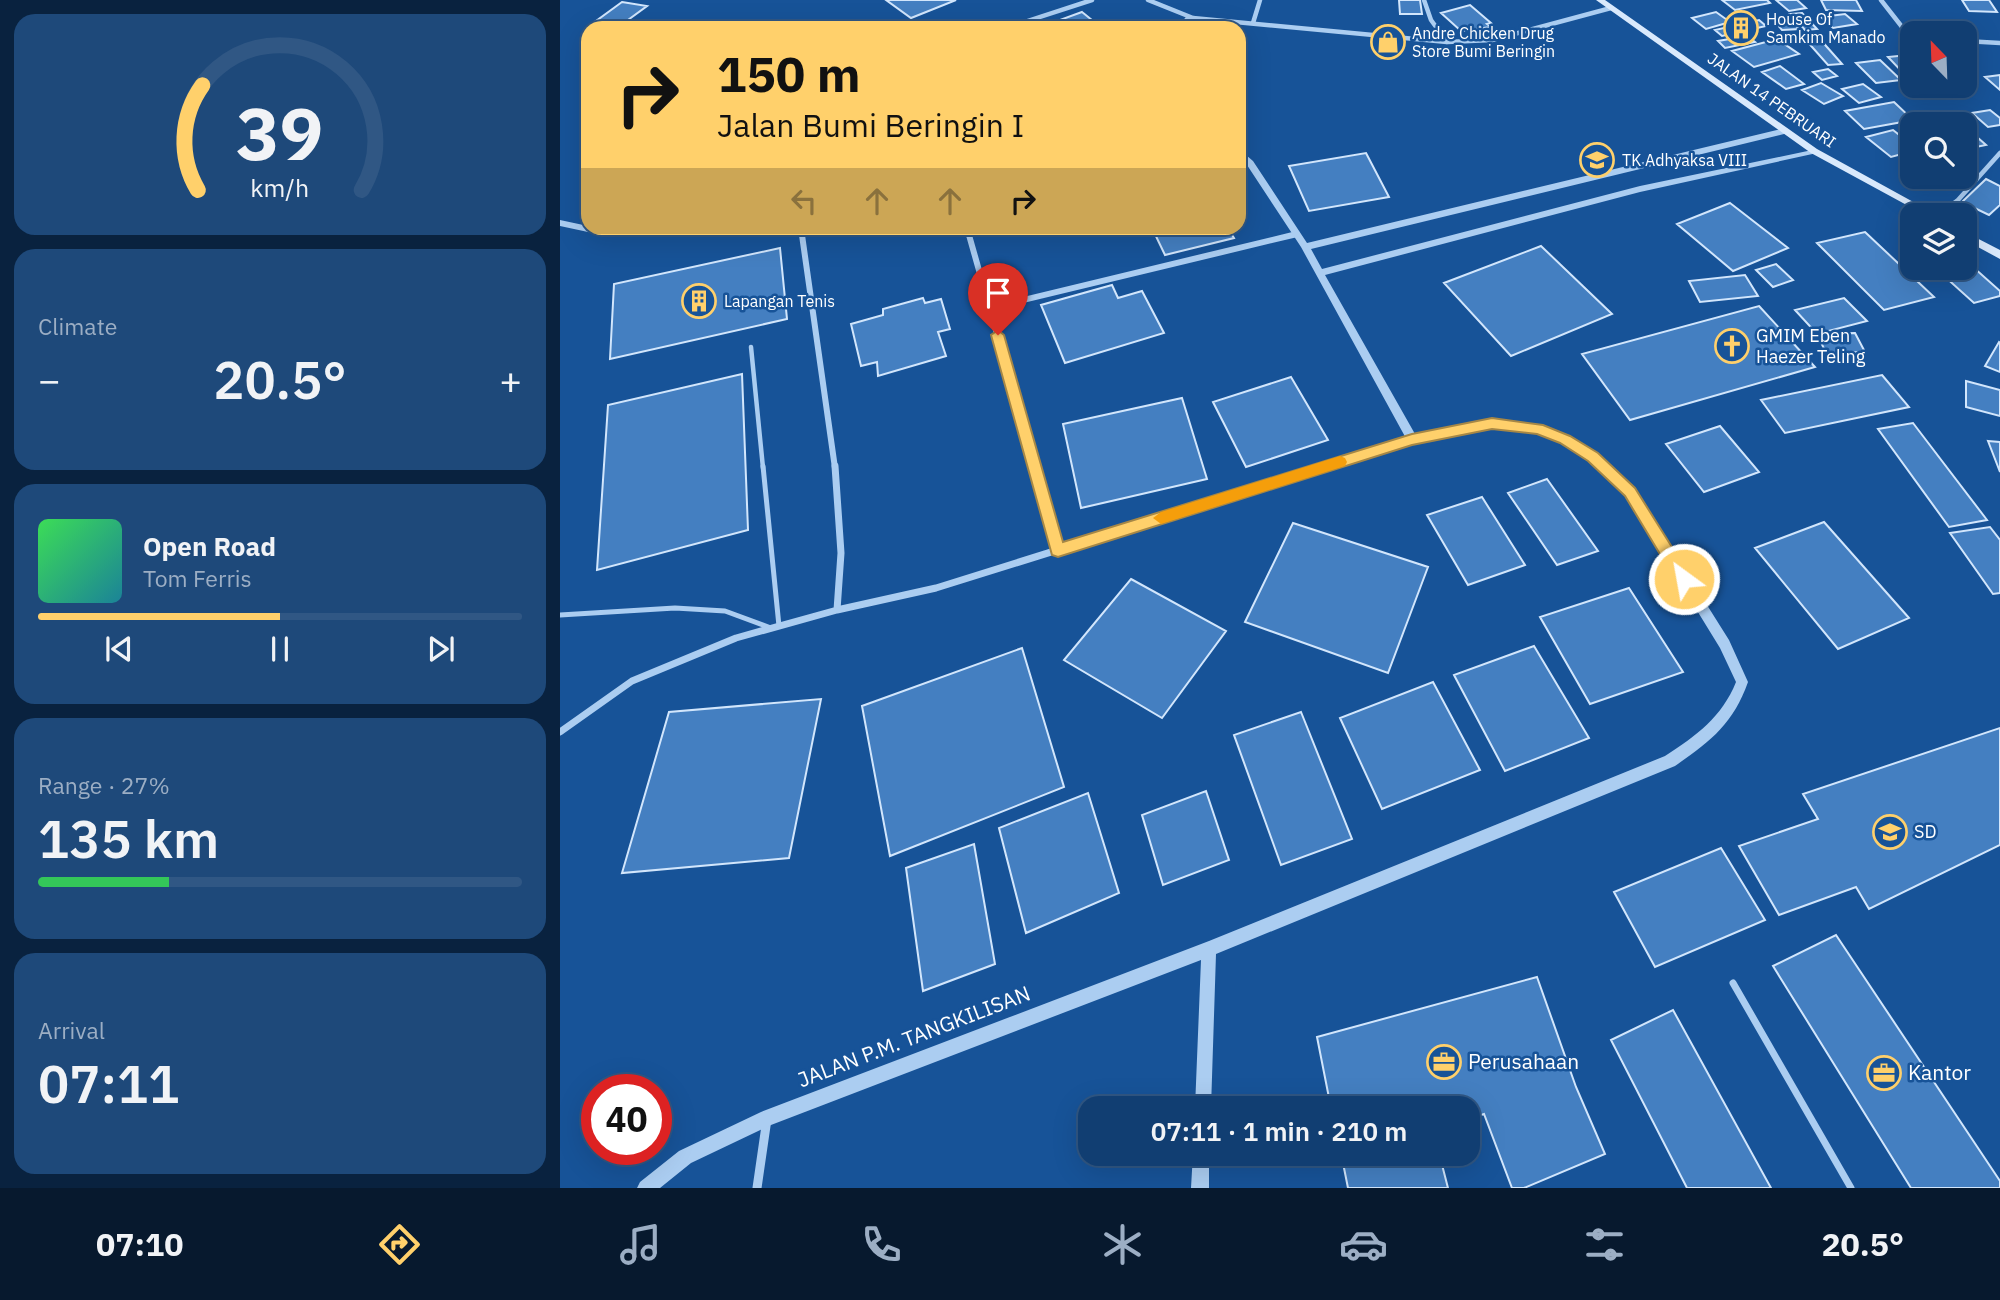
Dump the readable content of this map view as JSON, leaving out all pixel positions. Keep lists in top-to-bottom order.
{
  "streets": {
    "main road": ["JALAN 14 PEBRUARI"],
    "street": ["JALAN P.M. TANGKILISAN"]
  },
  "places": {
    "building": ["House Of Samkim Manado", "Lapangan Tenis"],
    "shop": ["Andre Chicken Drug Store Bumi Beringin"],
    "school or university": ["TK Adhyaksa VIII", "SD"],
    "church": ["GMIM Eben Haezer Teling"],
    "office": ["Perusahaan", "Kantor"]
  },
  "north": "top left",
  "page": {
    "turn": ["150 m", "Jalan Bumi Beringin I"],
    "tile": [
      "Climate",
      ["Range · 27%", "135 km"],
      ["Arrival", "07:11"]
    ],
    "heat": ["−", "20.5°", "+"],
    "song": ["Open Road", "Tom Ferris"],
    "limit": "40",
    "trip": "07:11 · 1 min · 210 m",
    "tabs": ["07:10", "20.5°"],
    "gauge": ["39", "km/h"]
  }
}
